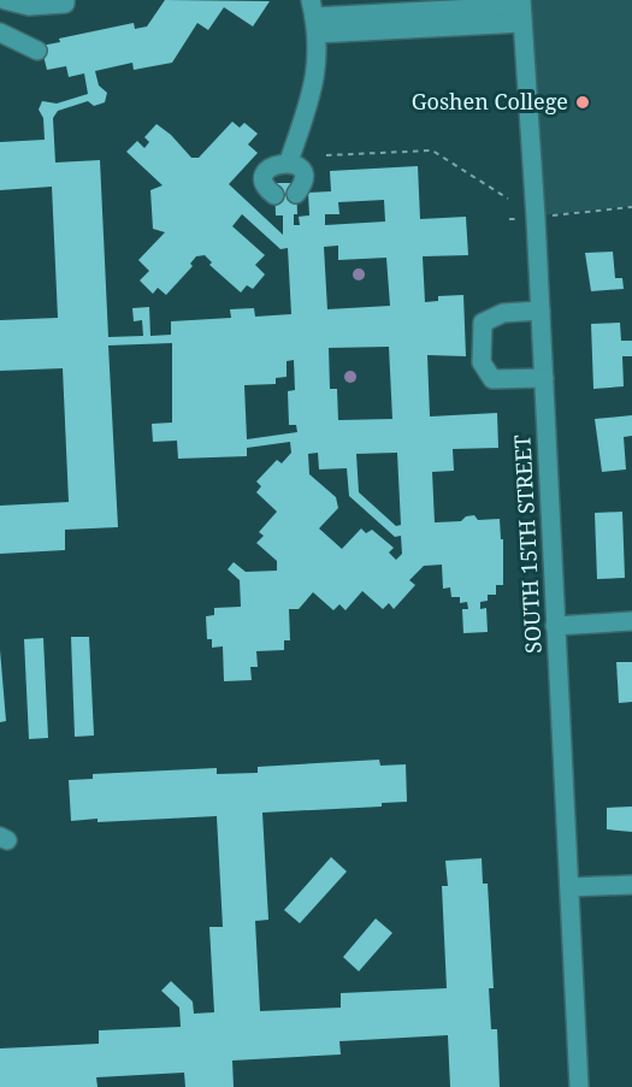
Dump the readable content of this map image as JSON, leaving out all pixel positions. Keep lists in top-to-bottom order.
{
  "streets": {
    "street": ["SOUTH 15TH STREET"]
  },
  "places": ["Goshen College"]
}
